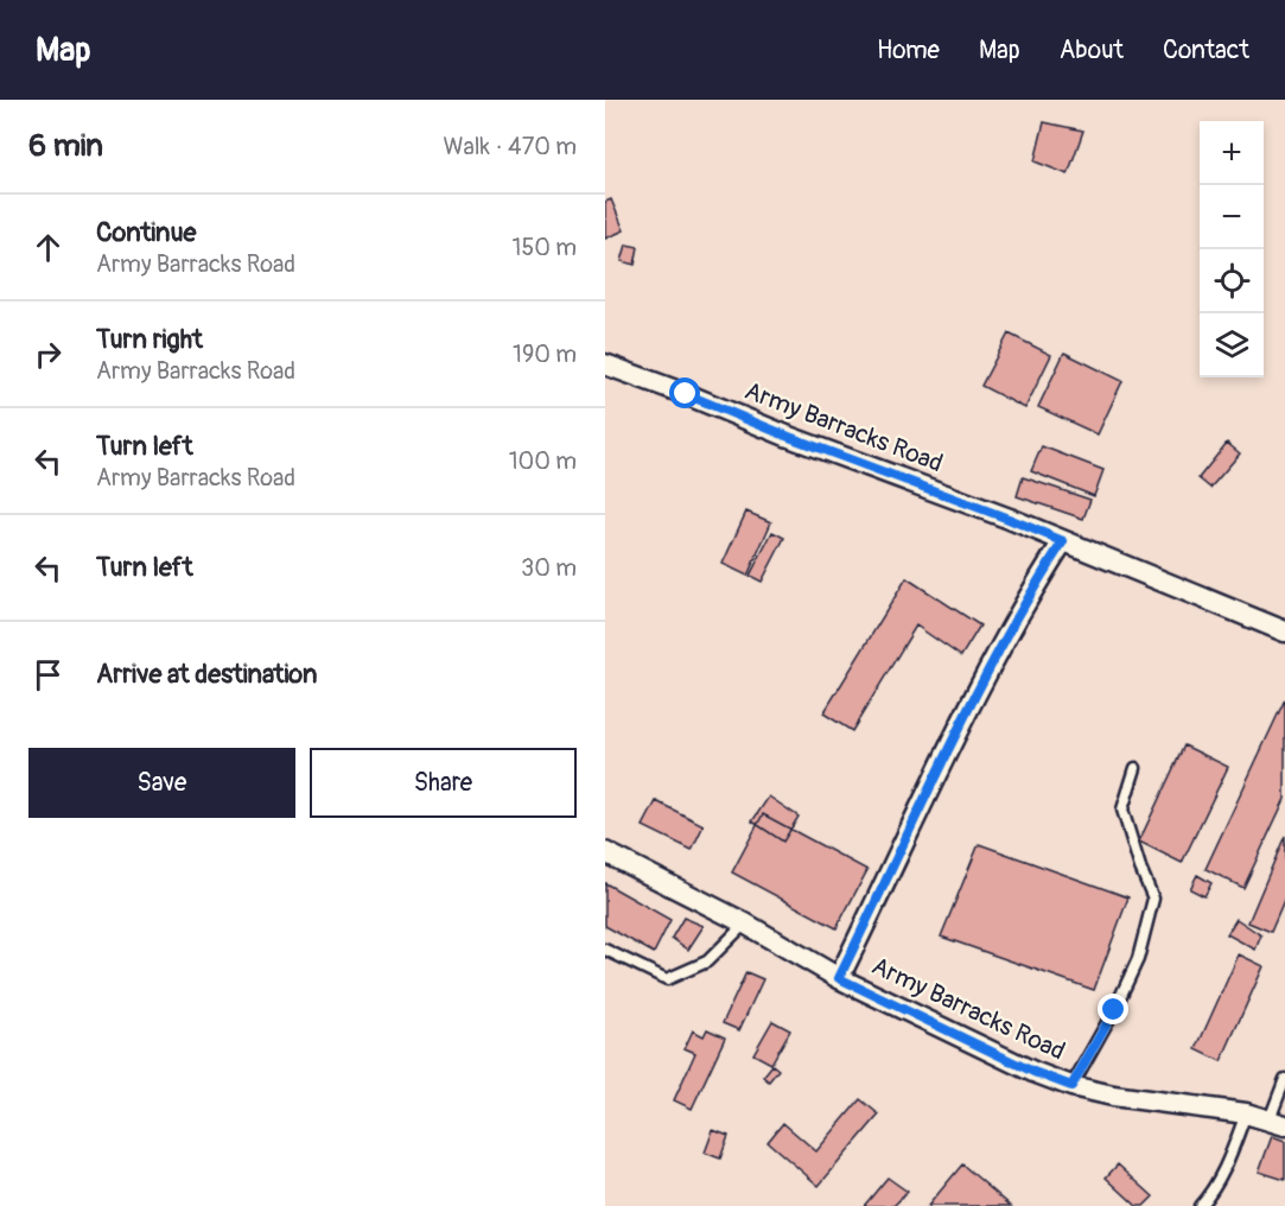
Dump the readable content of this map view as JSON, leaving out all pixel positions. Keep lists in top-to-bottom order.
{
  "streets": {
    "street": ["Army Barracks Road"]
  },
  "page": {
    "header": "Map",
    "nav": [
      "Home",
      "Map",
      "About",
      "Contact"
    ],
    "heading": ["6 min", "Walk · 470 m"],
    "map_buttons": ["+", "−"],
    "list": [
      ["Continue", "Army Barracks Road", "150 m"],
      ["Turn right", "Army Barracks Road", "190 m"],
      ["Turn left", "Army Barracks Road", "100 m"],
      ["Turn left", "30 m"],
      "Arrive at destination"
    ],
    "buttons": ["Save", "Share"]
  }
}
